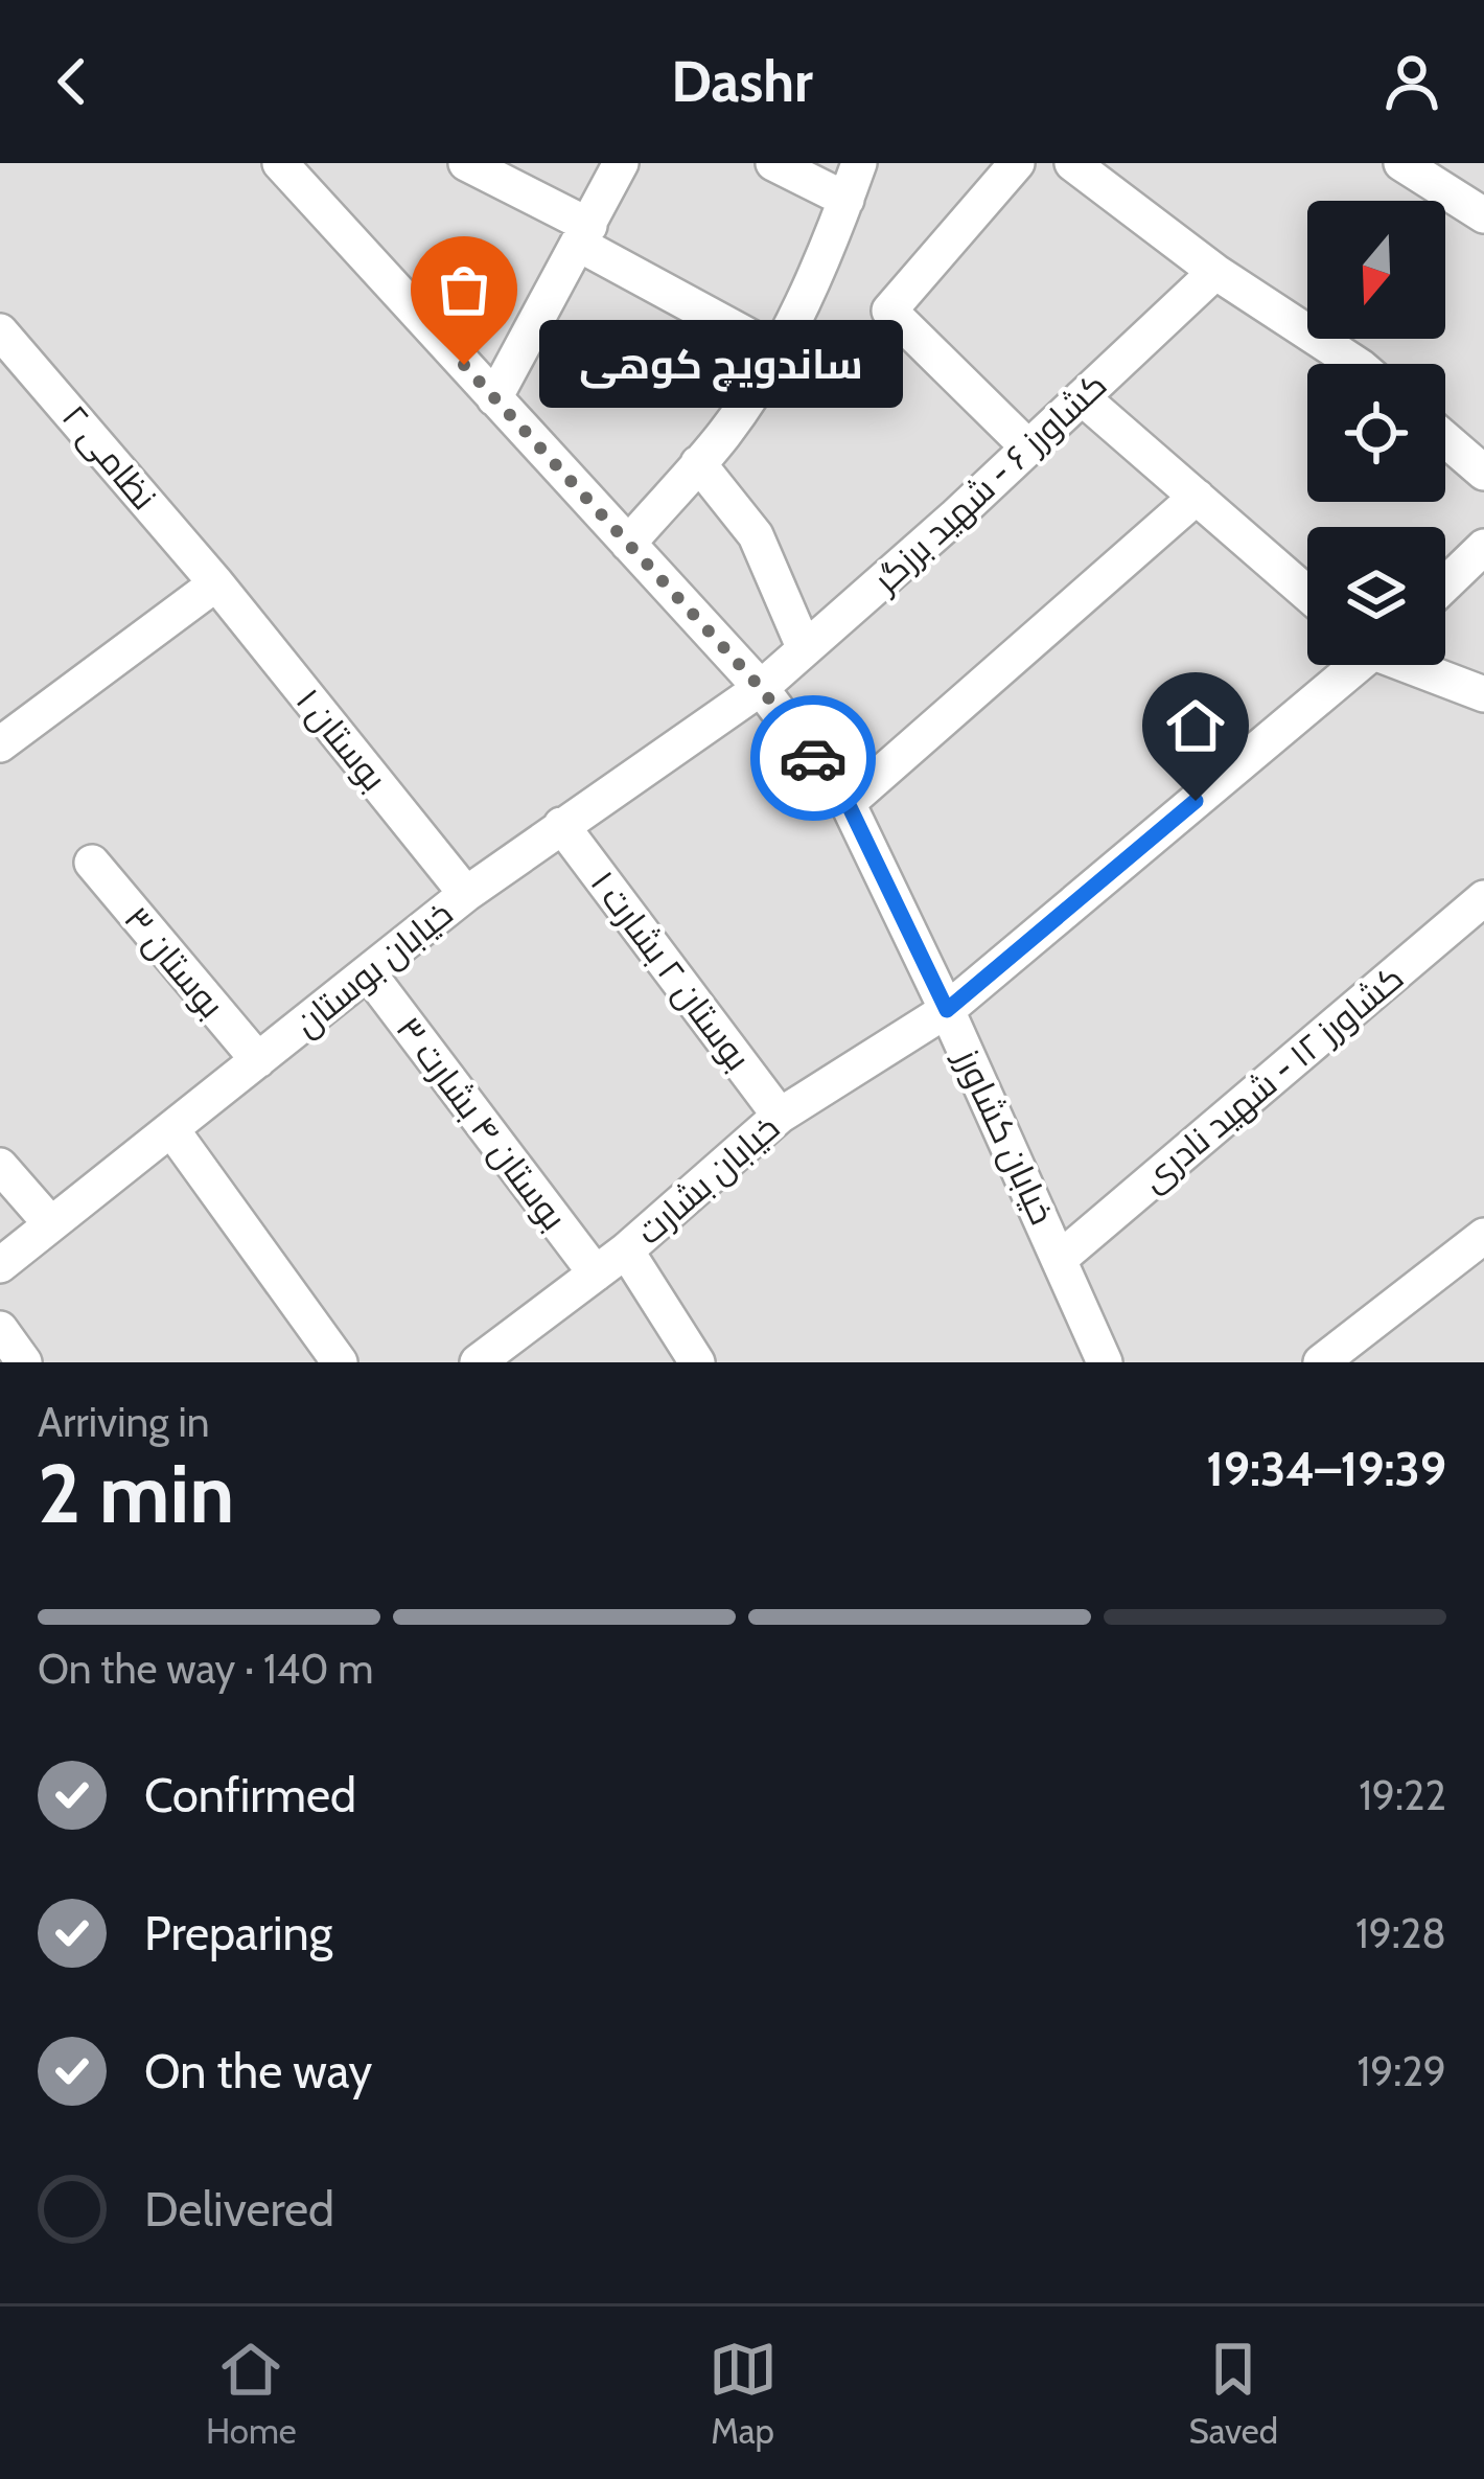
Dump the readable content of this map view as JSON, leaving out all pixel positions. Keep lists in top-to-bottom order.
{
  "streets": {
    "street": [
      "نظامی ۲",
      "کشاورز ۶ - شهید برزگر",
      "بوستان ۱",
      "بوستان ۳",
      "خیابان بوستان",
      "بوستان ۲ بشارت ۱",
      "کشاورز ۱۲ - شهید نادری",
      "بوستان ۴ بشارت ۳",
      "خیابان کشاورز",
      "خیابان بشارت"
    ]
  },
  "crossings": [
    ["نظامی ۲", "بوستان ۱"],
    ["کشاورز ۶ - شهید برزگر", "خیابان بوستان"],
    ["کشاورز ۶ - شهید برزگر", "خیابان کشاورز"],
    ["بوستان ۱", "خیابان بوستان"],
    ["بوستان ۳", "خیابان بوستان"],
    ["خیابان بوستان", "بوستان ۲ بشارت ۱"],
    ["خیابان بوستان", "بوستان ۴ بشارت ۳"],
    ["خیابان بوستان", "خیابان کشاورز"],
    ["بوستان ۲ بشارت ۱", "خیابان بشارت"],
    ["کشاورز ۱۲ - شهید نادری", "خیابان کشاورز"],
    ["بوستان ۴ بشارت ۳", "خیابان بشارت"],
    ["خیابان کشاورز", "خیابان بشارت"]
  ],
  "places": ["ساندویچ کوهی"],
  "north": "bottom",
  "page": {
    "header": "Dashr",
    "bubble": "ساندویچ کوهی",
    "heading": ["2 min", "Arriving in", "19:34–19:39"],
    "bar": "On the way · 140 m",
    "list": [
      ["Confirmed", "19:22"],
      ["Preparing", "19:28"],
      ["On the way", "19:29"],
      "Delivered"
    ],
    "tabs": ["Home", "Map", "Saved"]
  }
}
